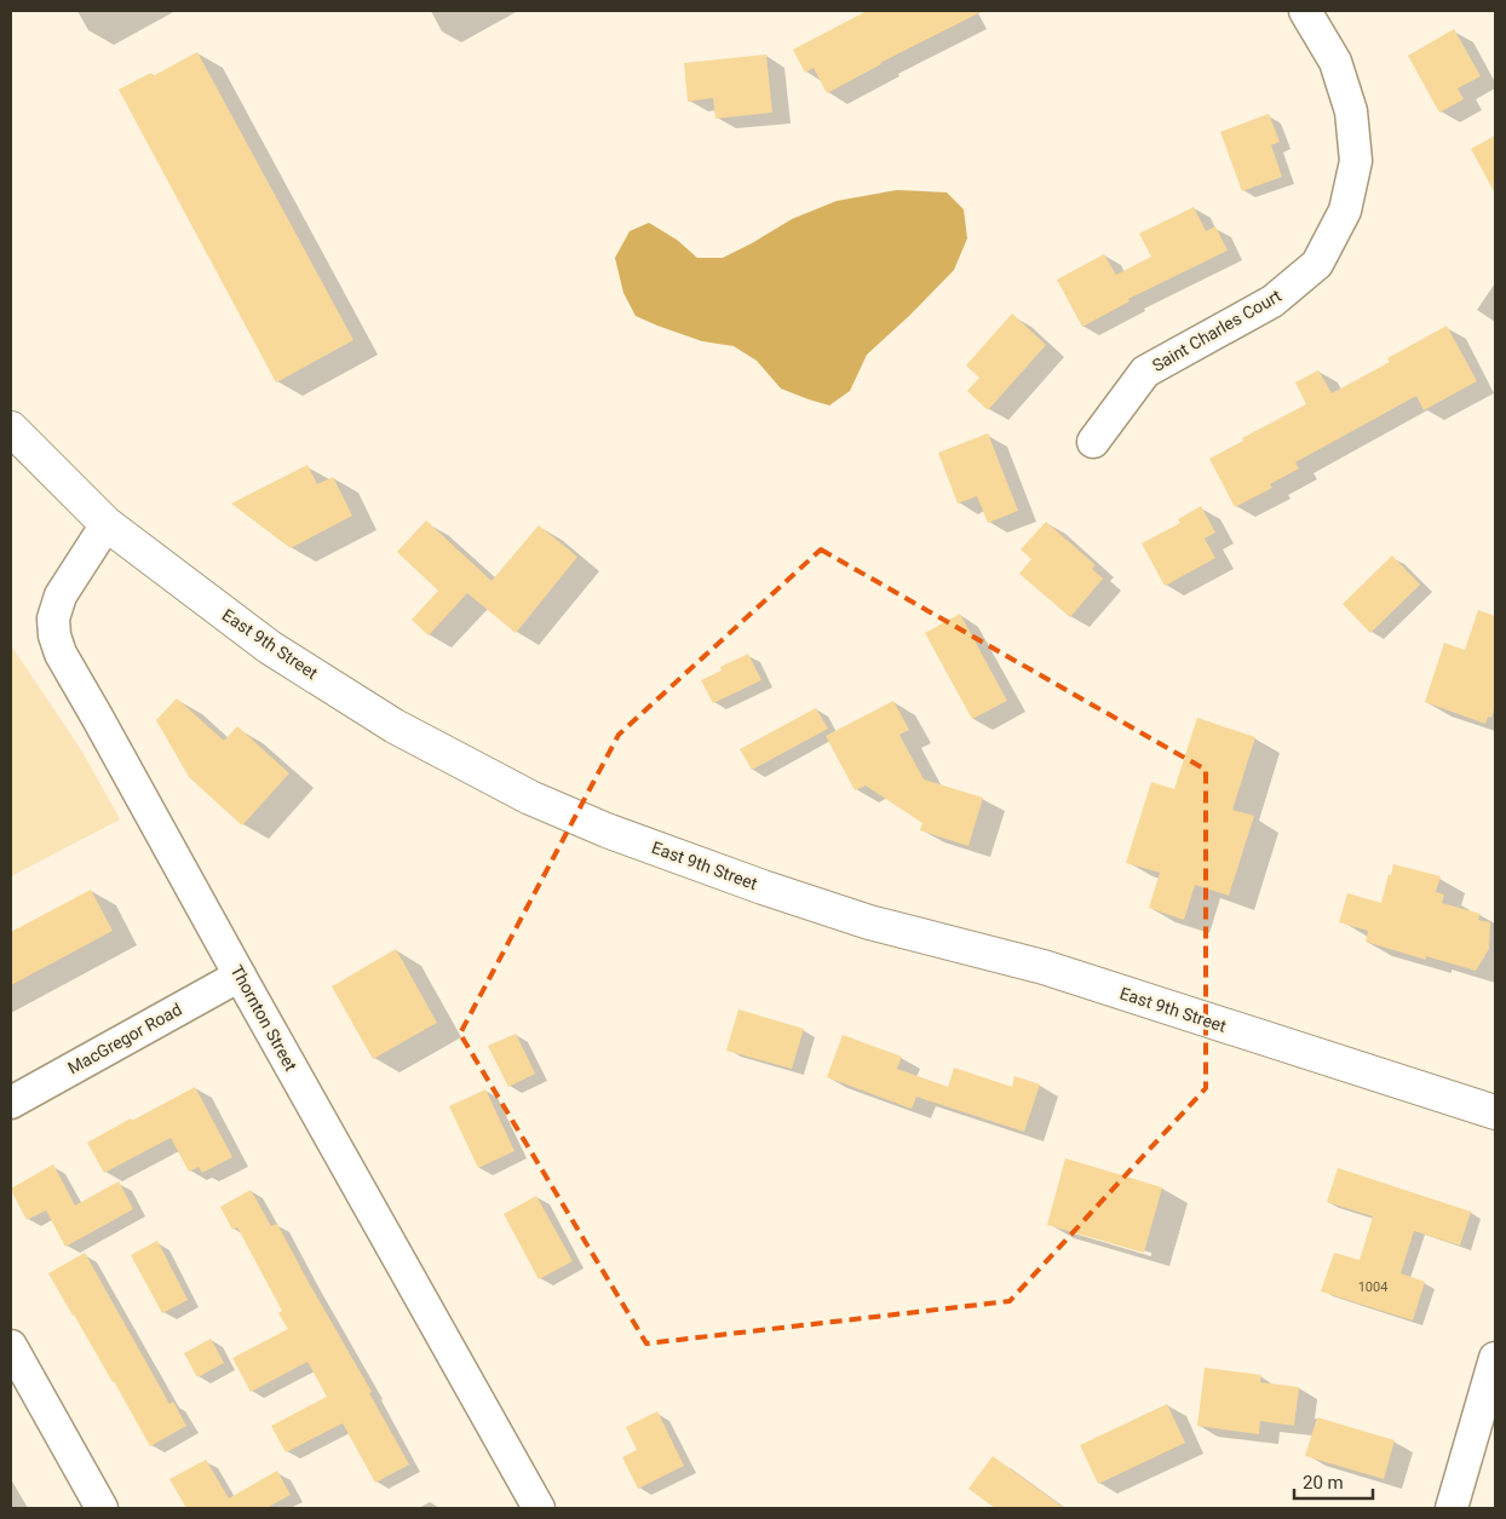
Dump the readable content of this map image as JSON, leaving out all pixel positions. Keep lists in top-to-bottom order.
{
  "streets": {
    "main road": ["East 9th Street"],
    "street": ["Saint Charles Court", "Thornton Street", "MacGregor Road"]
  },
  "crossings": [
    ["East 9th Street", "Thornton Street"],
    ["Thornton Street", "MacGregor Road"]
  ],
  "house_numbers": ["1004"],
  "scale_bar": "20 m"
}
